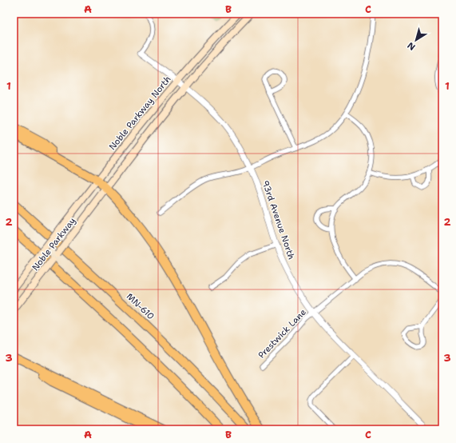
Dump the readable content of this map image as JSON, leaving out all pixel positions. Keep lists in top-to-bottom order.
{
  "streets": {
    "highway": ["MN-610"],
    "main road": ["Noble Parkway North", "Noble Parkway"],
    "street": ["93rd Avenue North", "Prestwick Lane"]
  },
  "crossings": [
    ["Noble Parkway North", "93rd Avenue North"],
    ["Noble Parkway North", "Noble Parkway"],
    ["93rd Avenue North", "Prestwick Lane"]
  ],
  "north": "bottom left",
  "grid": {
    "columns": ["A", "B", "C"],
    "rows": ["1", "2", "3"]
  }
}
